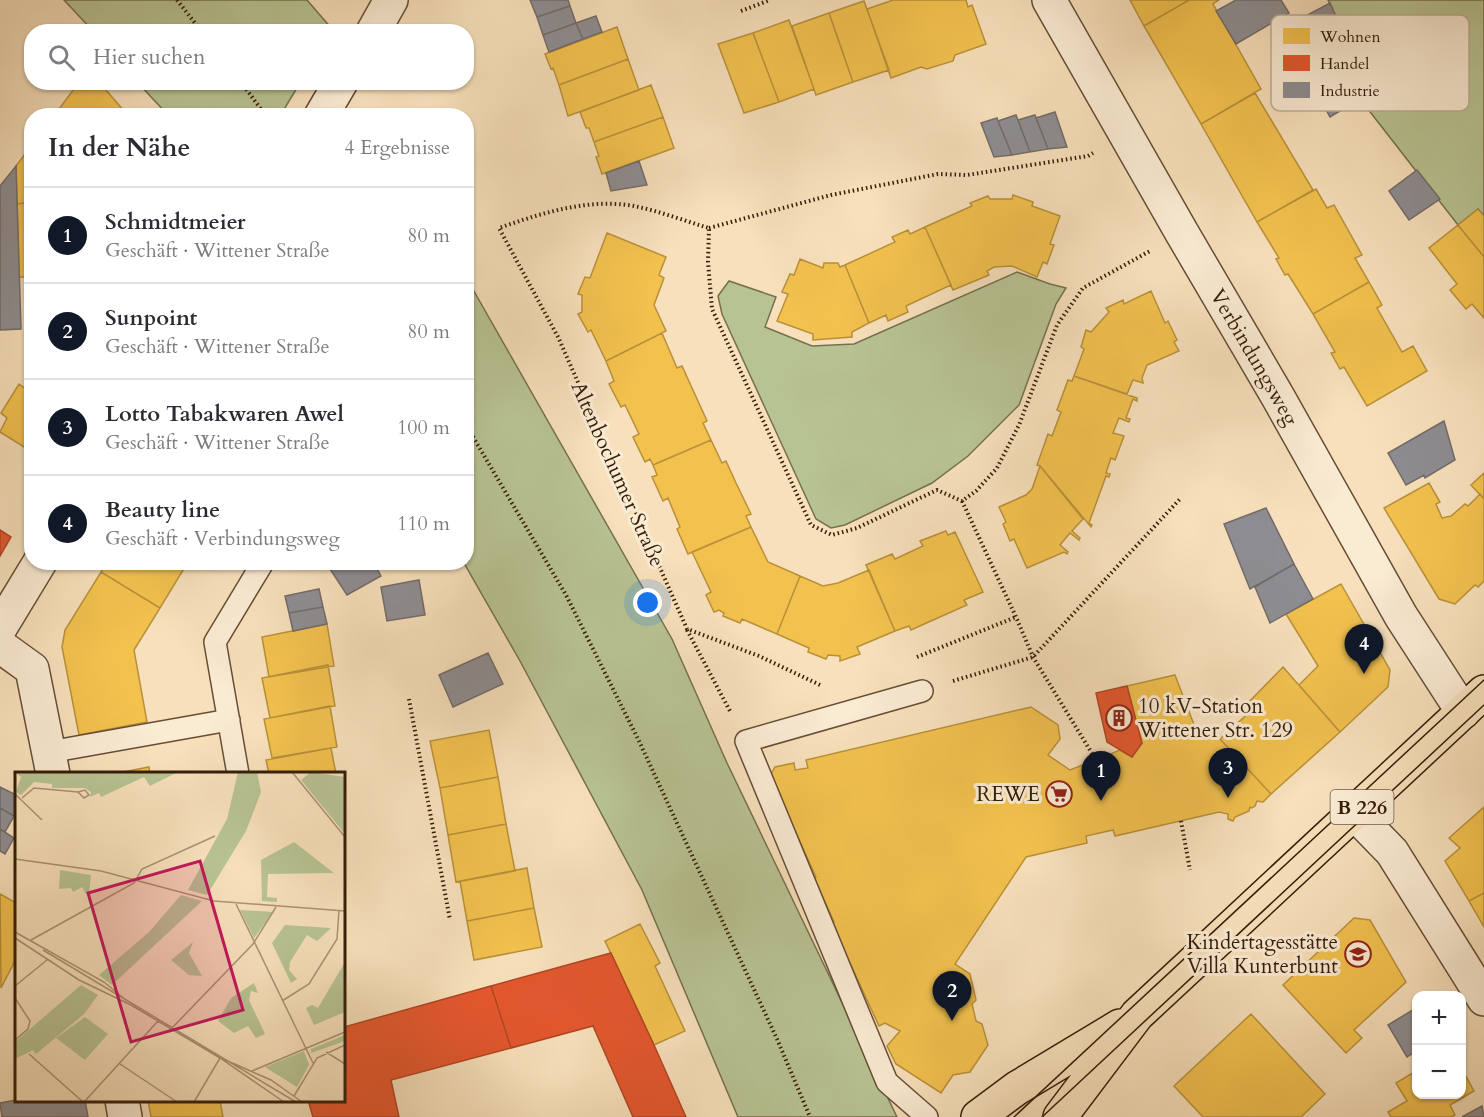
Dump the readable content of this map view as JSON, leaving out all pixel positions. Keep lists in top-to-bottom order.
{
  "streets": {
    "main road": ["B 226"],
    "street": ["Verbindungsweg"],
    "path": ["Altenbochumer Straße"]
  },
  "crossings": [
    ["Verbindungsweg", "B 226"]
  ],
  "places": {
    "building": ["10 kV-Station Wittener Str. 129"],
    "supermarket": ["REWE"],
    "school or university": ["Kindertagesstätte Villa Kunterbunt"]
  },
  "legend": ["Wohnen", "Handel", "Industrie"],
  "page": {
    "search": "Hier suchen",
    "heading": ["In der Nähe", "4 Ergebnisse"],
    "list": [
      {
        "mark": "1",
        "name": "Schmidtmeier",
        "note": "Geschäft · Wittener Straße",
        "value": "80 m"
      },
      {
        "mark": "2",
        "name": "Sunpoint",
        "note": "Geschäft · Wittener Straße",
        "value": "80 m"
      },
      {
        "mark": "3",
        "name": "Lotto Tabakwaren Awel",
        "note": "Geschäft · Wittener Straße",
        "value": "100 m"
      },
      {
        "mark": "4",
        "name": "Beauty line",
        "note": "Geschäft · Verbindungsweg",
        "value": "110 m"
      }
    ],
    "pins": [
      "4",
      "3",
      "1",
      "2"
    ],
    "map_buttons": ["+", "−"]
  }
}
